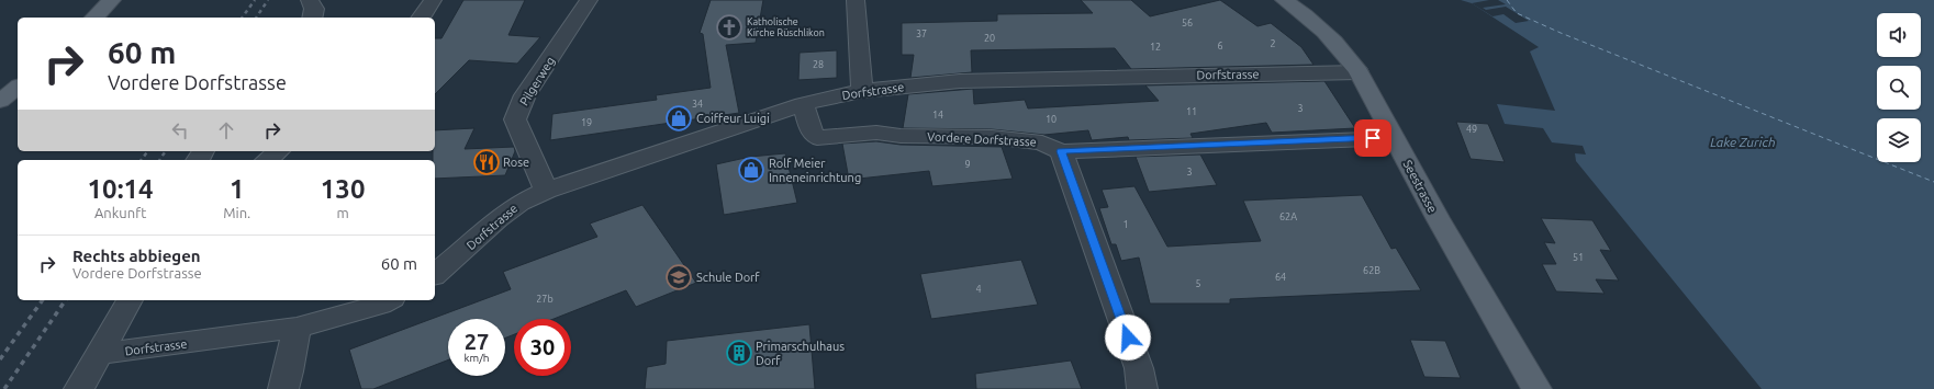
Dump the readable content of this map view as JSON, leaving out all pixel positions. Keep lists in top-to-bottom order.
{
  "streets": {
    "main road": ["Seestrasse"],
    "street": ["Dorfstrasse", "Pilgerweg", "Vordere Dorfstrasse"]
  },
  "crossings": [
    ["Dorfstrasse", "Pilgerweg"],
    ["Dorfstrasse", "Vordere Dorfstrasse"],
    ["Dorfstrasse", "Seestrasse"],
    ["Vordere Dorfstrasse", "Seestrasse"]
  ],
  "water": ["Lake Zurich"],
  "places": {
    "church": ["Katholische Kirche Rüschlikon"],
    "shop": ["Coiffeur Luigi", "Rolf Meier Inneneinrichtung"],
    "restaurant": ["Rose"],
    "school or university": ["Schule Dorf"],
    "building": ["Primarschulhaus Dorf"]
  },
  "house_numbers": [
    "56",
    "37",
    "20",
    "2",
    "6",
    "12",
    "28",
    "34",
    "3",
    "11",
    "14",
    "10",
    "19",
    "49",
    "9",
    "3",
    "62A",
    "1",
    "51",
    "62B",
    "64",
    "5",
    "4",
    "27b"
  ],
  "page": {
    "turn": ["60 m", "Vordere Dorfstrasse"],
    "eta": [
      "10:14",
      "Ankunft",
      "1",
      "Min.",
      "130",
      "m"
    ],
    "list": [
      {
        "name": "Rechts abbiegen",
        "note": "Vordere Dorfstrasse",
        "value": "60 m"
      }
    ],
    "speed": "27 km/h",
    "limit": "30"
  }
}
